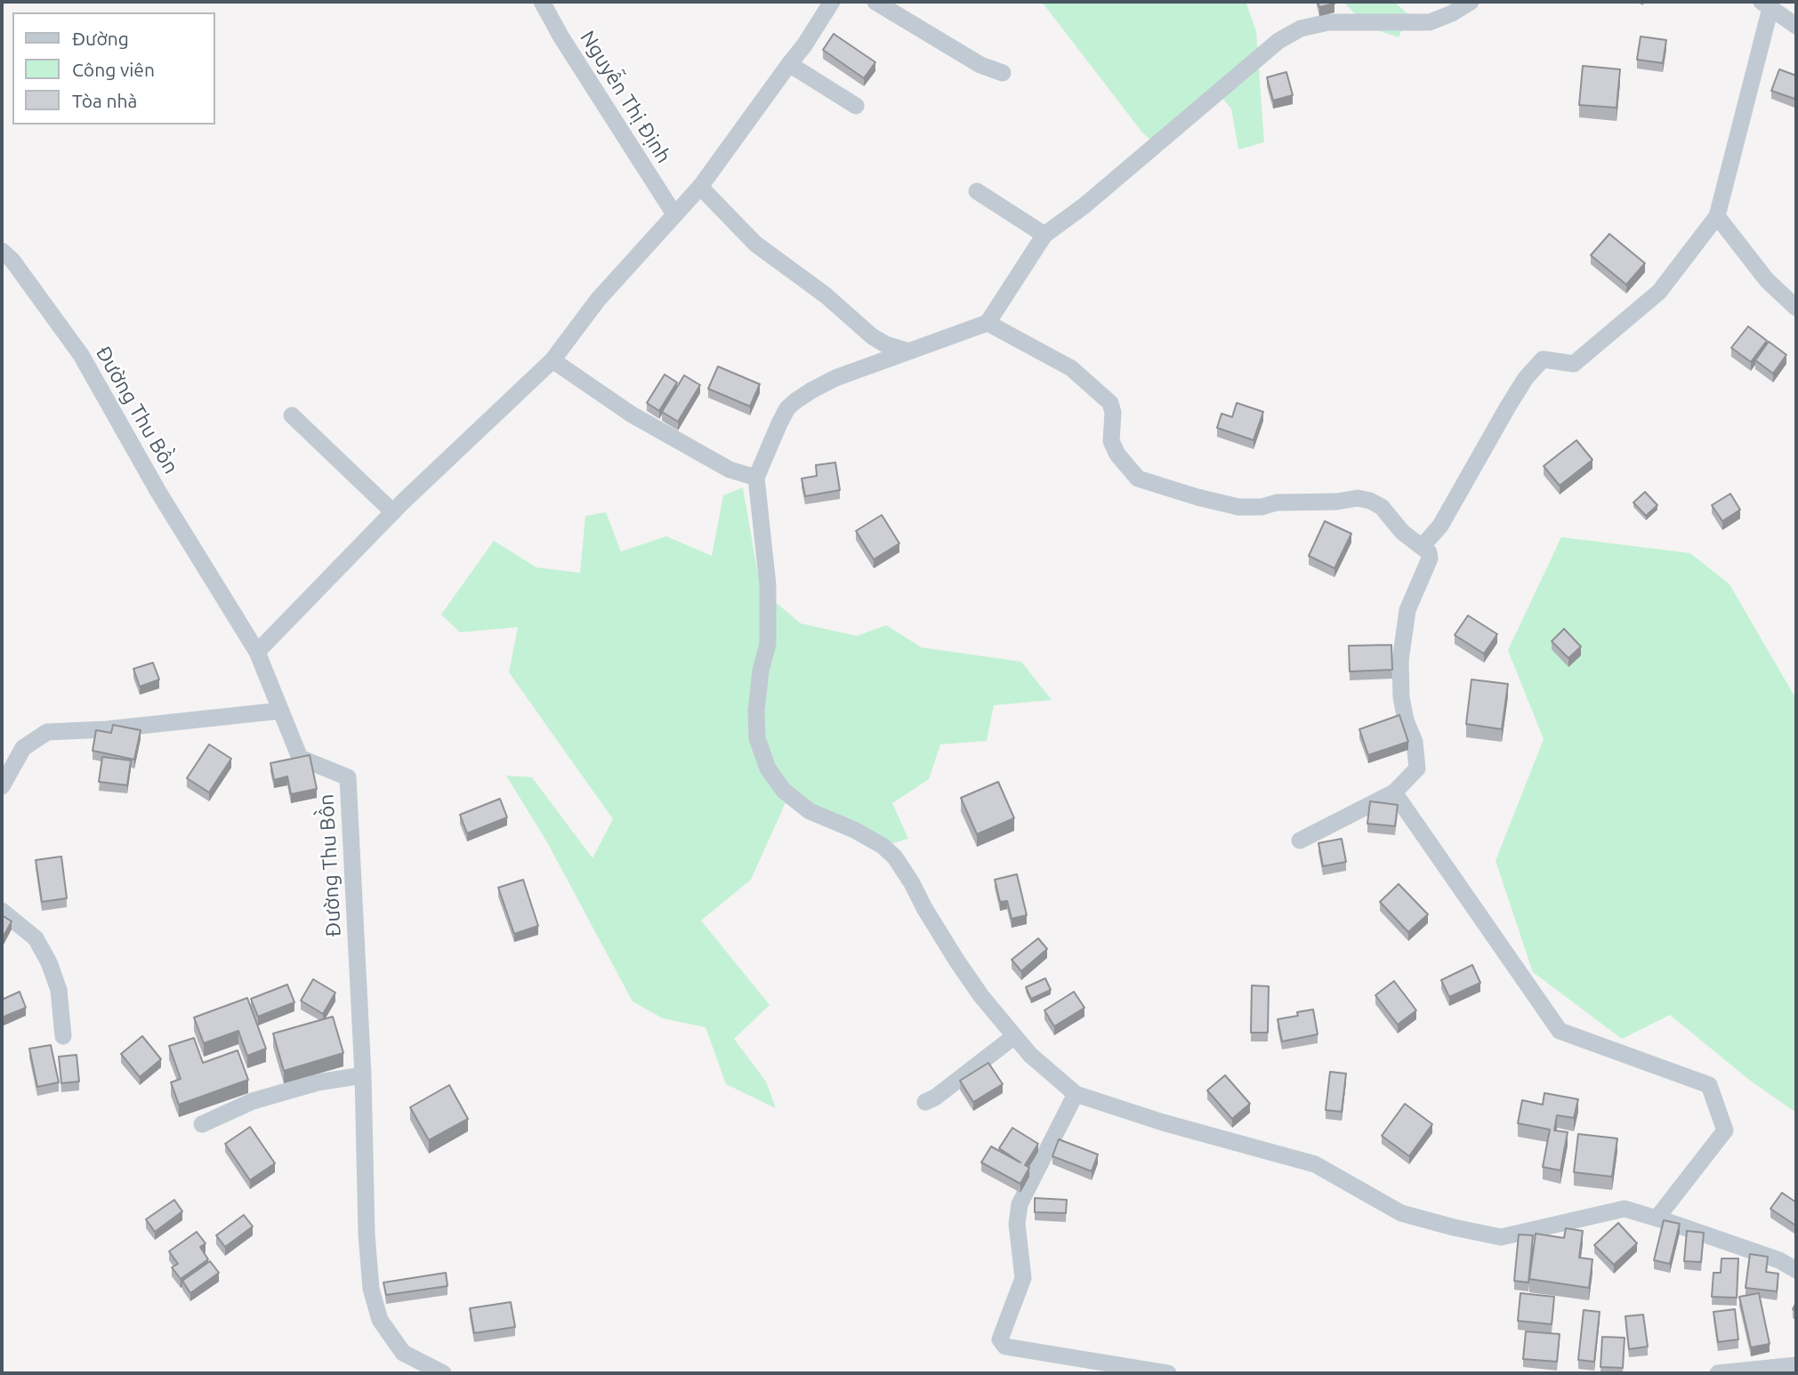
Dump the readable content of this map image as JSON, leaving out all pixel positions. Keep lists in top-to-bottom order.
{
  "streets": {
    "street": ["Nguyễn Thị Định", "Đường Thu Bồn"]
  },
  "legend": ["Đường", "Công viên", "Tòa nhà"]
}
